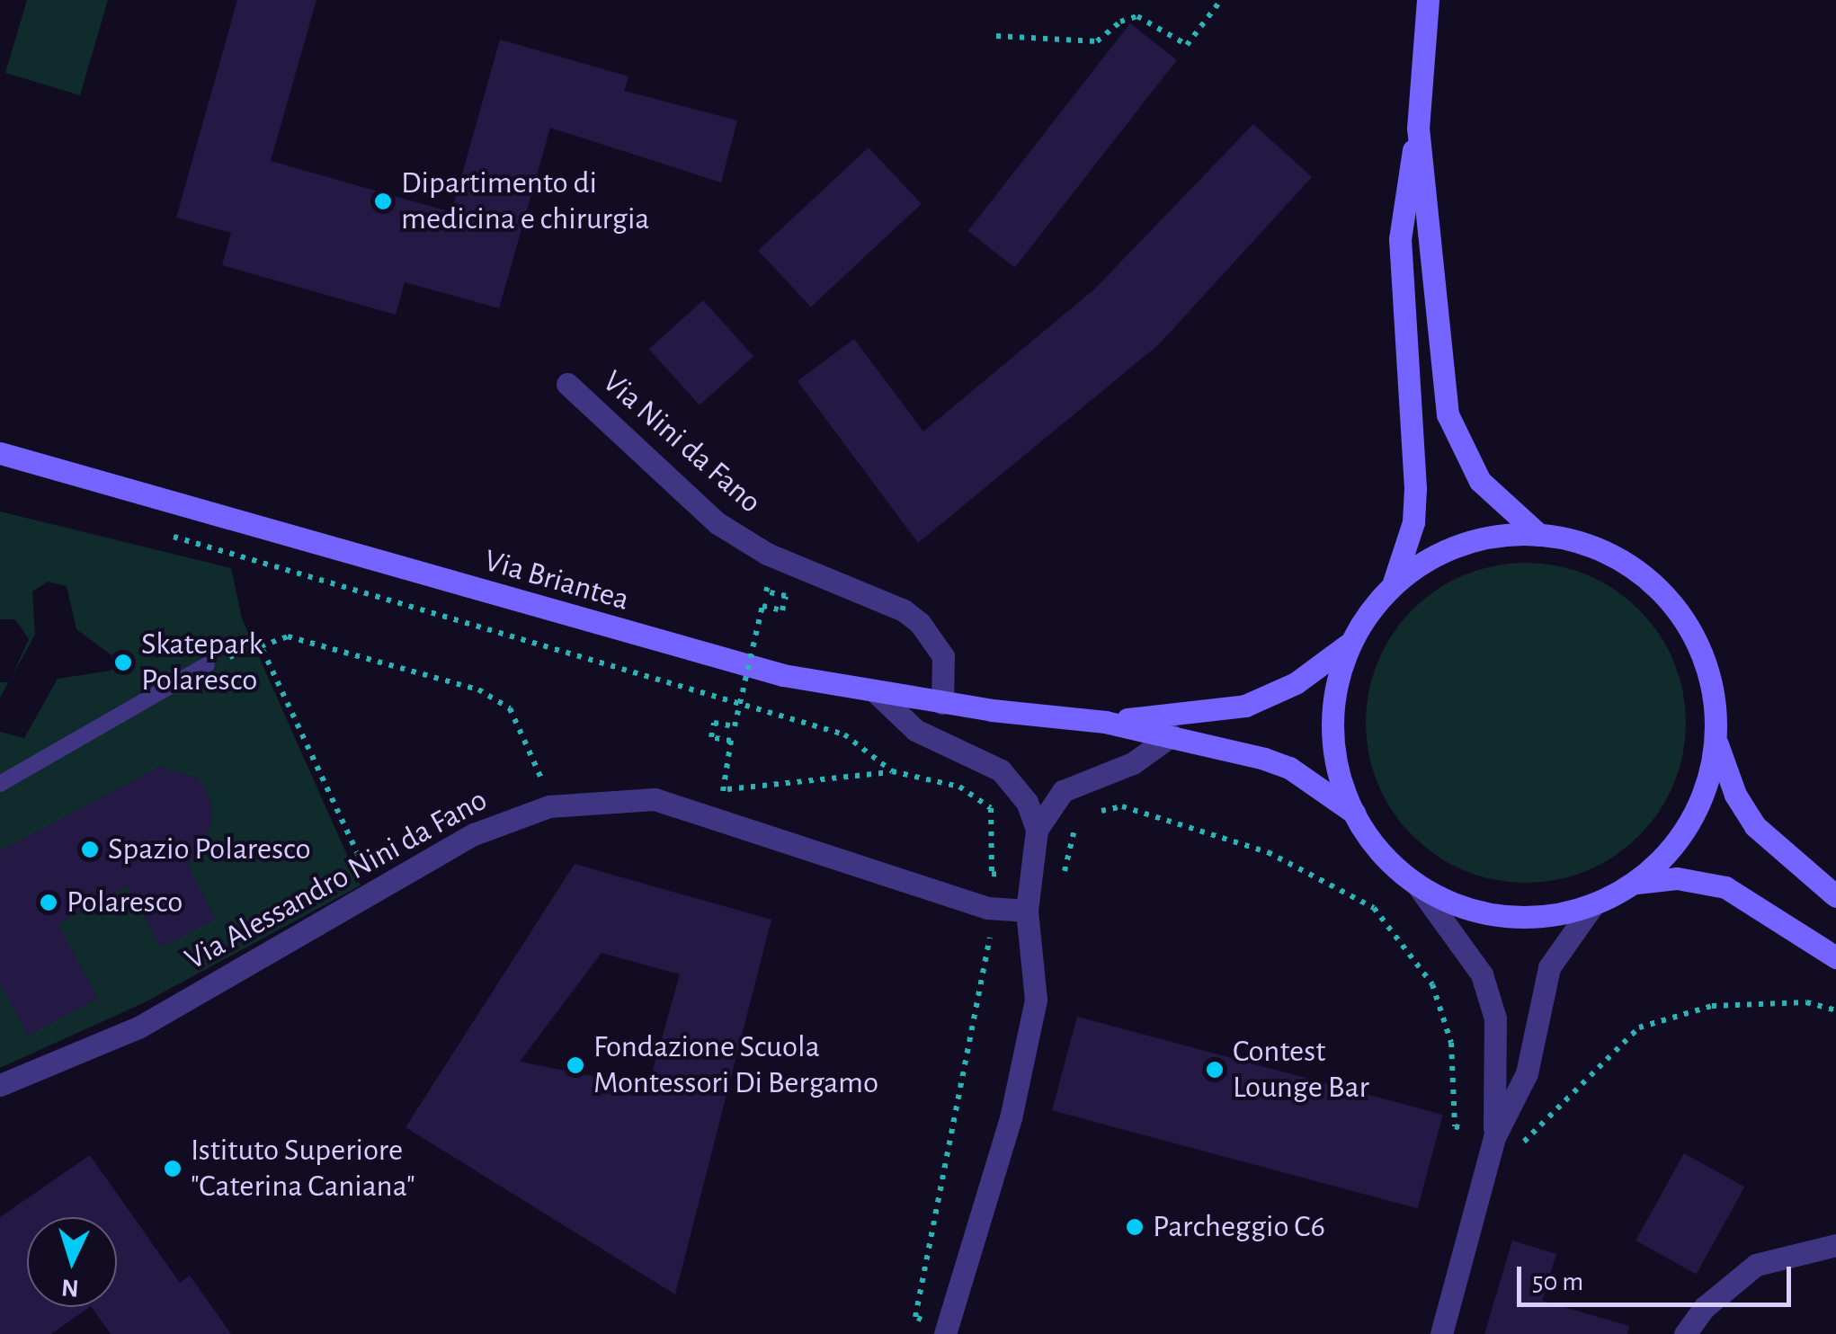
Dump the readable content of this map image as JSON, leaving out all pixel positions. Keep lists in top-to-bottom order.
{
  "streets": {
    "main road": ["Via Briantea"],
    "street": ["Via Nini da Fano", "Via Alessandro Nini da Fano"]
  },
  "crossings": [
    ["Via Nini da Fano", "Via Briantea"]
  ],
  "places": [
    "Dipartimento di medicina e chirurgia",
    "Skatepark Polaresco",
    "Spazio Polaresco",
    "Polaresco",
    "Fondazione Scuola Montessori Di Bergamo",
    "Contest Lounge Bar",
    "Istituto Superiore \"Caterina Caniana\"",
    "Parcheggio C6"
  ],
  "scale_bar": "50 m",
  "north": "bottom"
}
